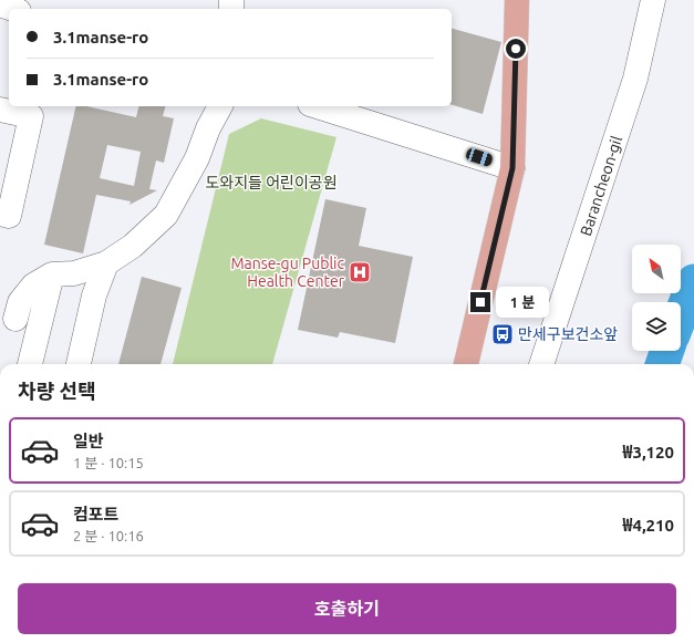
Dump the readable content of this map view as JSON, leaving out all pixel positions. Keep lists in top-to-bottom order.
{
  "streets": {
    "street": ["Barancheon-gil"]
  },
  "parks": ["도와지들 어린이공원"],
  "places": {
    "hospital": ["Manse-gu Public Health Center"],
    "bus stop": ["만세구보건소앞"]
  },
  "north": "top left",
  "page": {
    "banner": ["3.1manse-ro", "3.1manse-ro"],
    "bubble": "1 분",
    "heading": "차량 선택",
    "list": [
      {
        "name": "일반",
        "note": "1 분 · 10:15",
        "value": "₩3,120"
      },
      {
        "name": "컴포트",
        "note": "2 분 · 10:16",
        "value": "₩4,210"
      }
    ],
    "buttons": "호출하기"
  }
}
